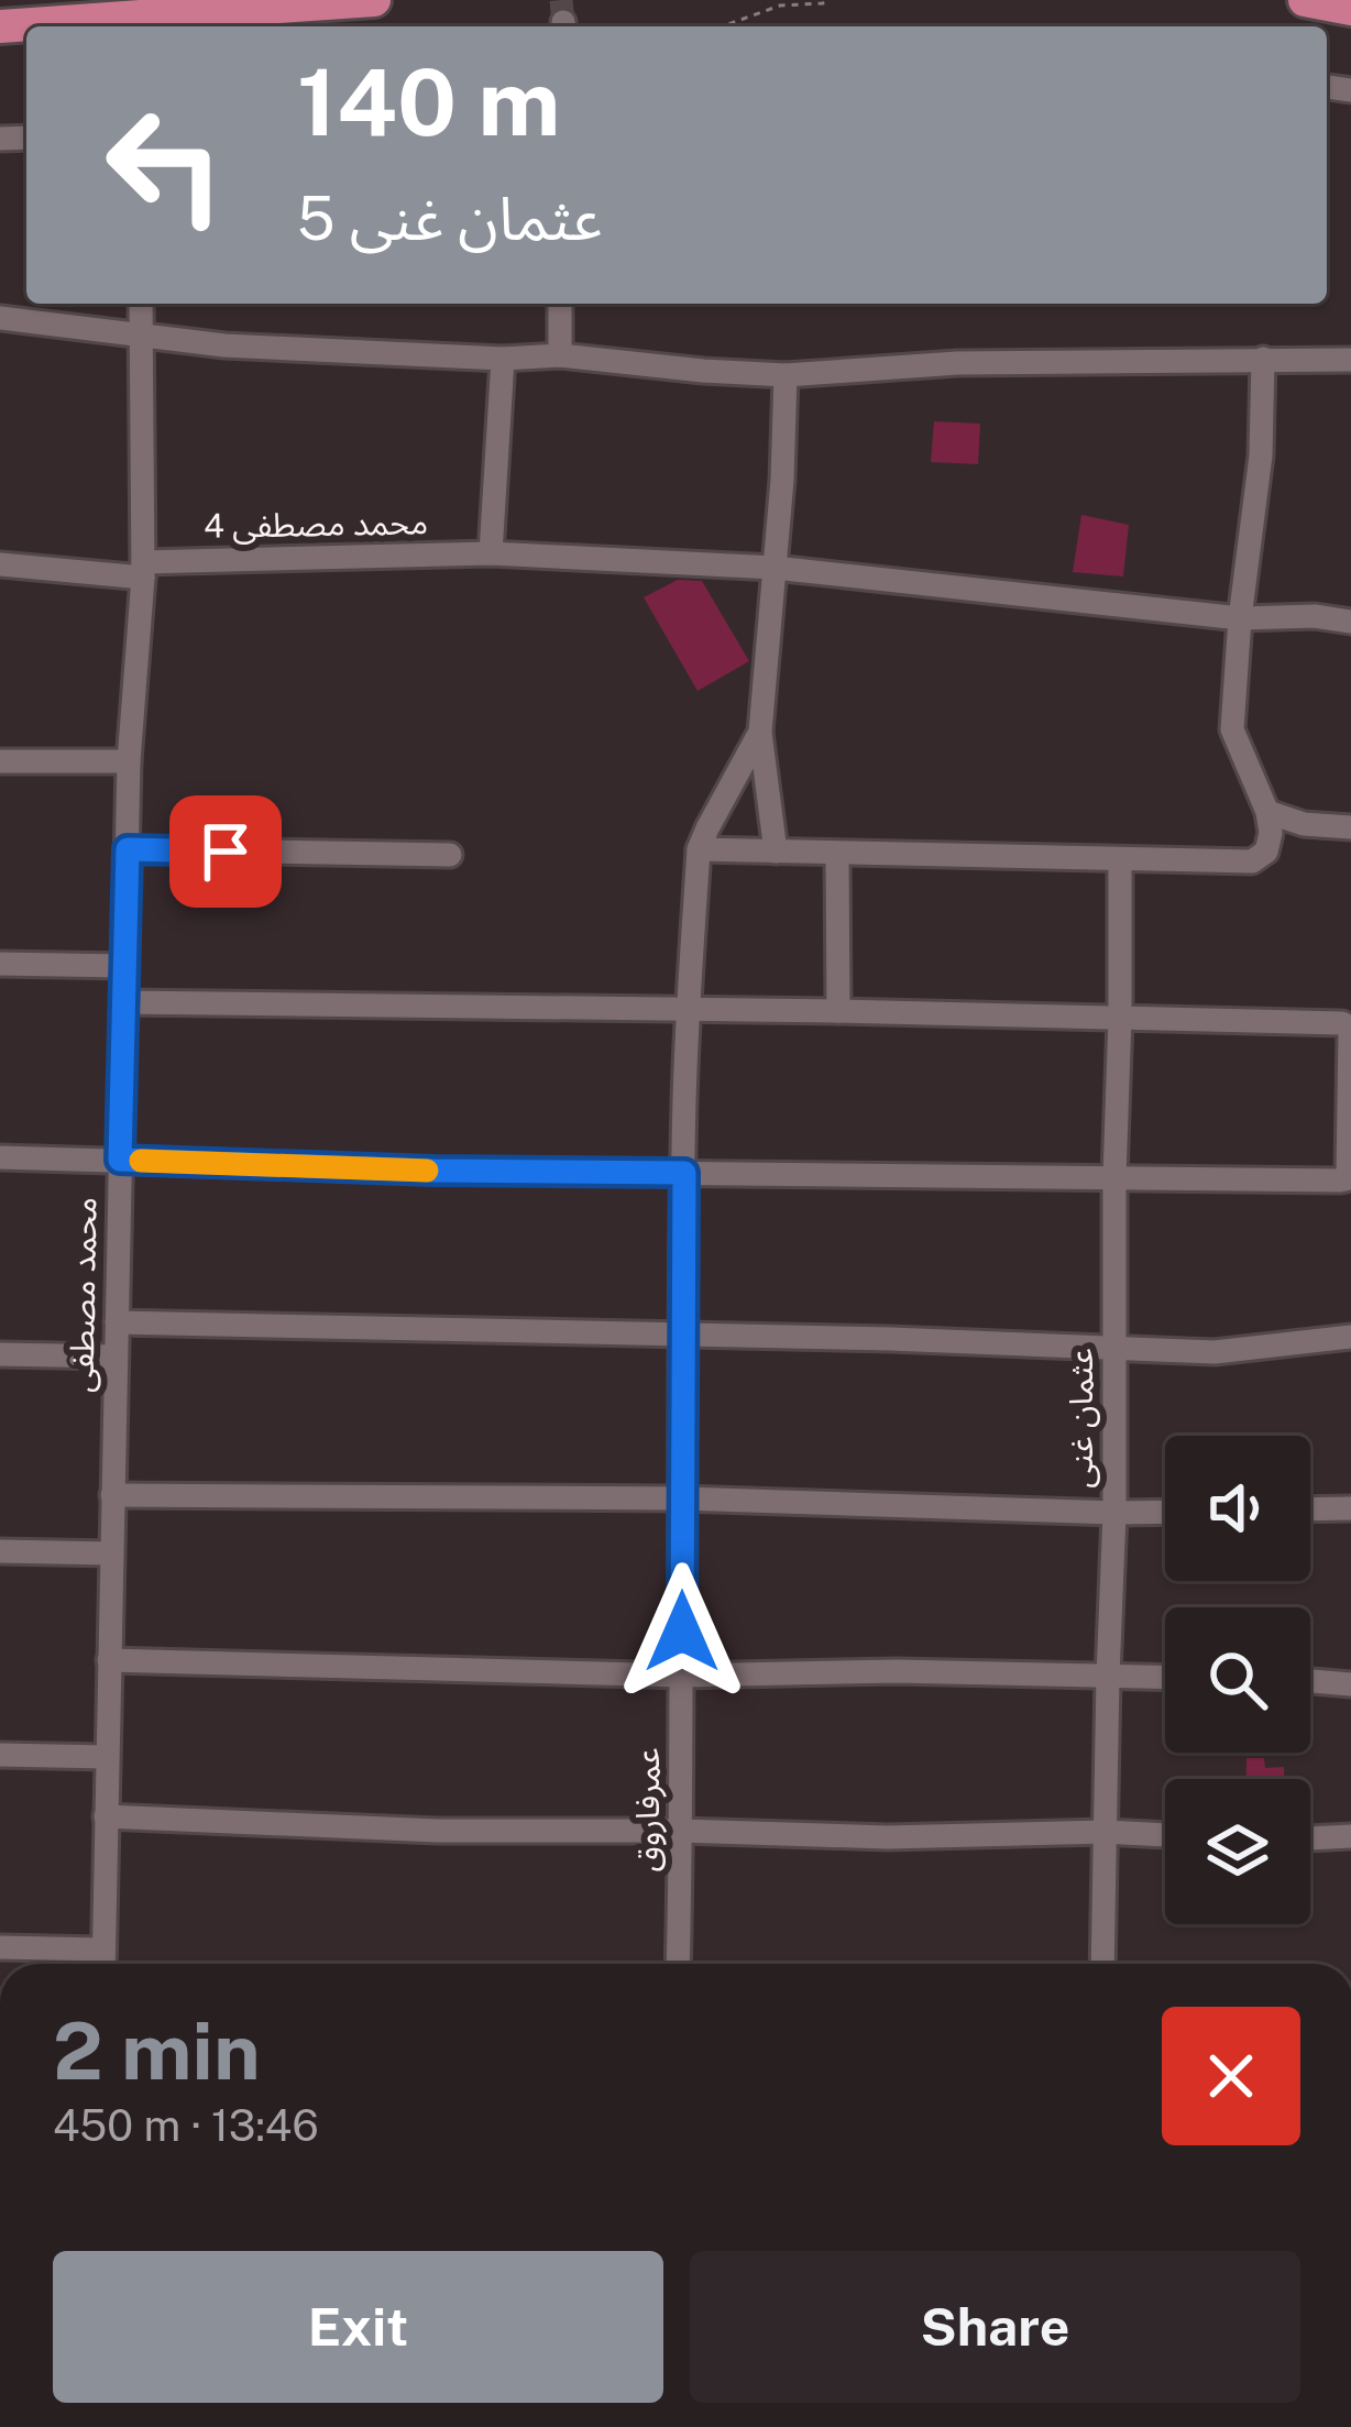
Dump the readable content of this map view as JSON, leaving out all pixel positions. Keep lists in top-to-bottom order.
{
  "streets": {
    "street": [
      "محمد مصطفی 4",
      "محمد مصطفی",
      "عثمان غنی",
      "عمرفاروق"
    ]
  },
  "crossings": [
    ["محمد مصطفی 4", "محمد مصطفی"]
  ],
  "page": {
    "turn": ["140 m", "عثمان غنی 5"],
    "heading": ["2 min", "450 m · 13:46"],
    "buttons": ["Exit", "Share"]
  }
}
